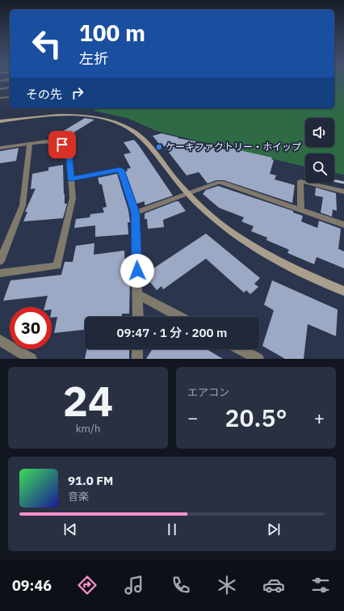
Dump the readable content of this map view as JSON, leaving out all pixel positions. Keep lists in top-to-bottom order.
{
  "places": ["ケーキファクトリー・ホイップ"],
  "page": {
    "turn": ["100 m", "左折"],
    "then": "その先",
    "limit": "30",
    "trip": "09:47 · 1 分 · 200 m",
    "tile": [
      ["24", "km/h"],
      "エアコン"
    ],
    "heat": ["−", "20.5°", "+"],
    "song": ["91.0 FM", "音楽"],
    "tabs": "09:46"
  }
}
